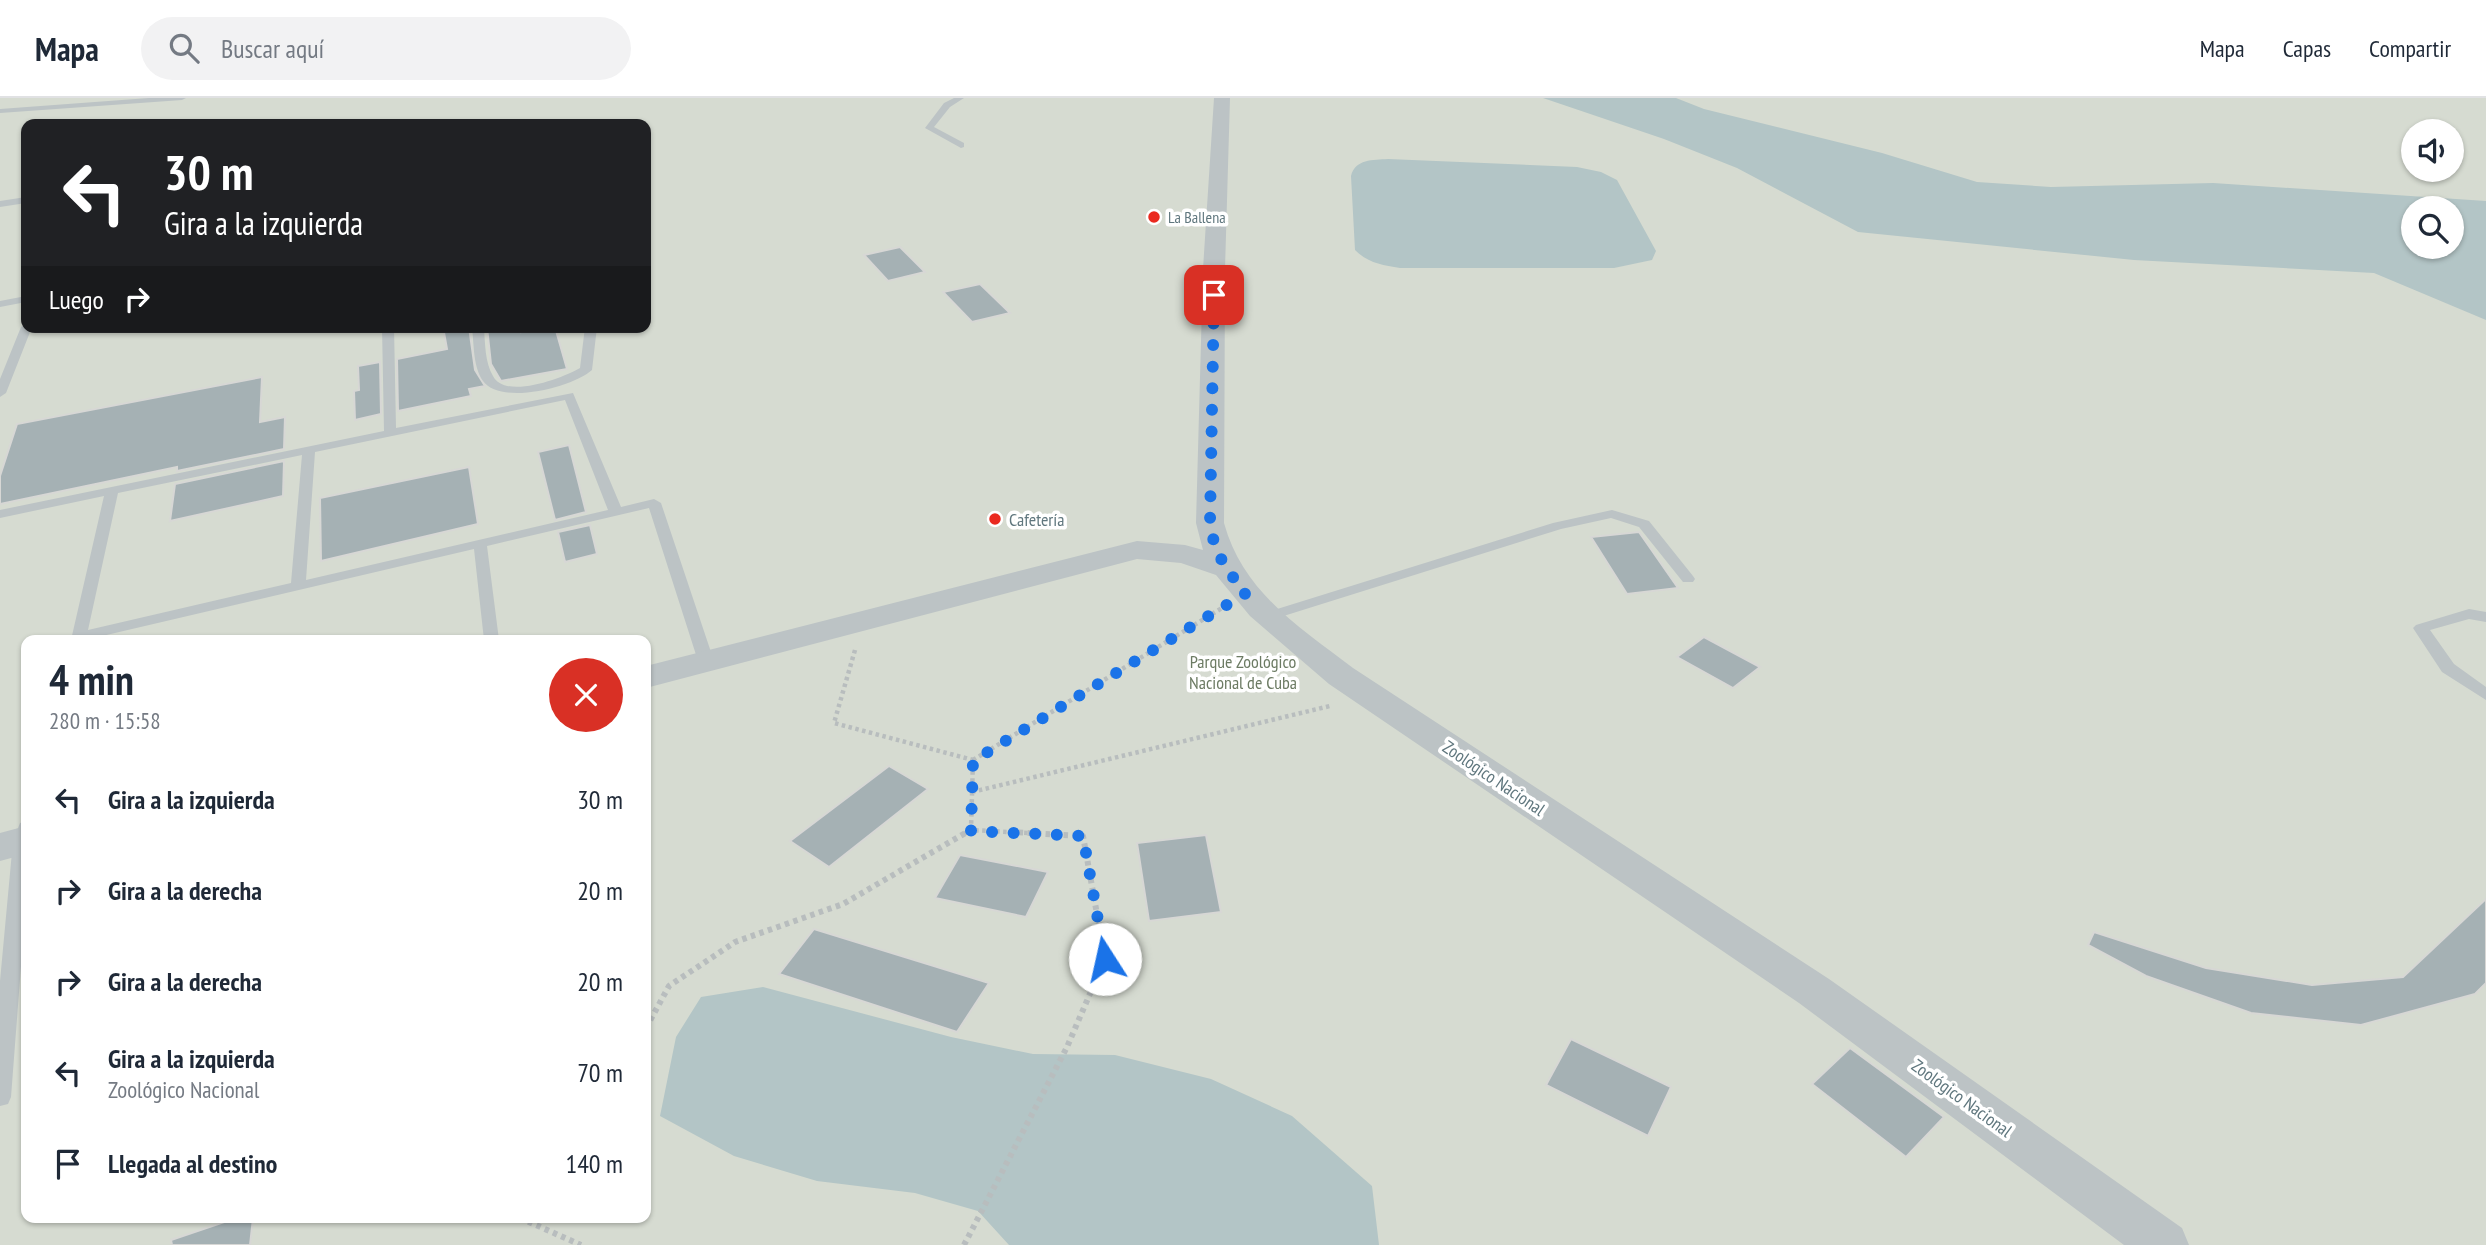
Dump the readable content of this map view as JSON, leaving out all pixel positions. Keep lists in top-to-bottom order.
{
  "streets": {
    "street": ["Zoológico Nacional"]
  },
  "parks": ["Parque Zoológico Nacional de Cuba"],
  "places": ["La Ballena", "Cafetería"],
  "page": {
    "header": "Mapa",
    "search": "Buscar aquí",
    "nav": ["Mapa", "Capas", "Compartir"],
    "turn": ["30 m", "Gira a la izquierda"],
    "then": "Luego",
    "heading": ["4 min", "280 m · 15:58"],
    "list": [
      {
        "name": "Gira a la izquierda",
        "value": "30 m"
      },
      {
        "name": "Gira a la derecha",
        "value": "20 m"
      },
      {
        "name": "Gira a la derecha",
        "value": "20 m"
      },
      {
        "name": "Gira a la izquierda",
        "note": "Zoológico Nacional",
        "value": "70 m"
      },
      {
        "name": "Llegada al destino",
        "value": "140 m"
      }
    ]
  }
}
